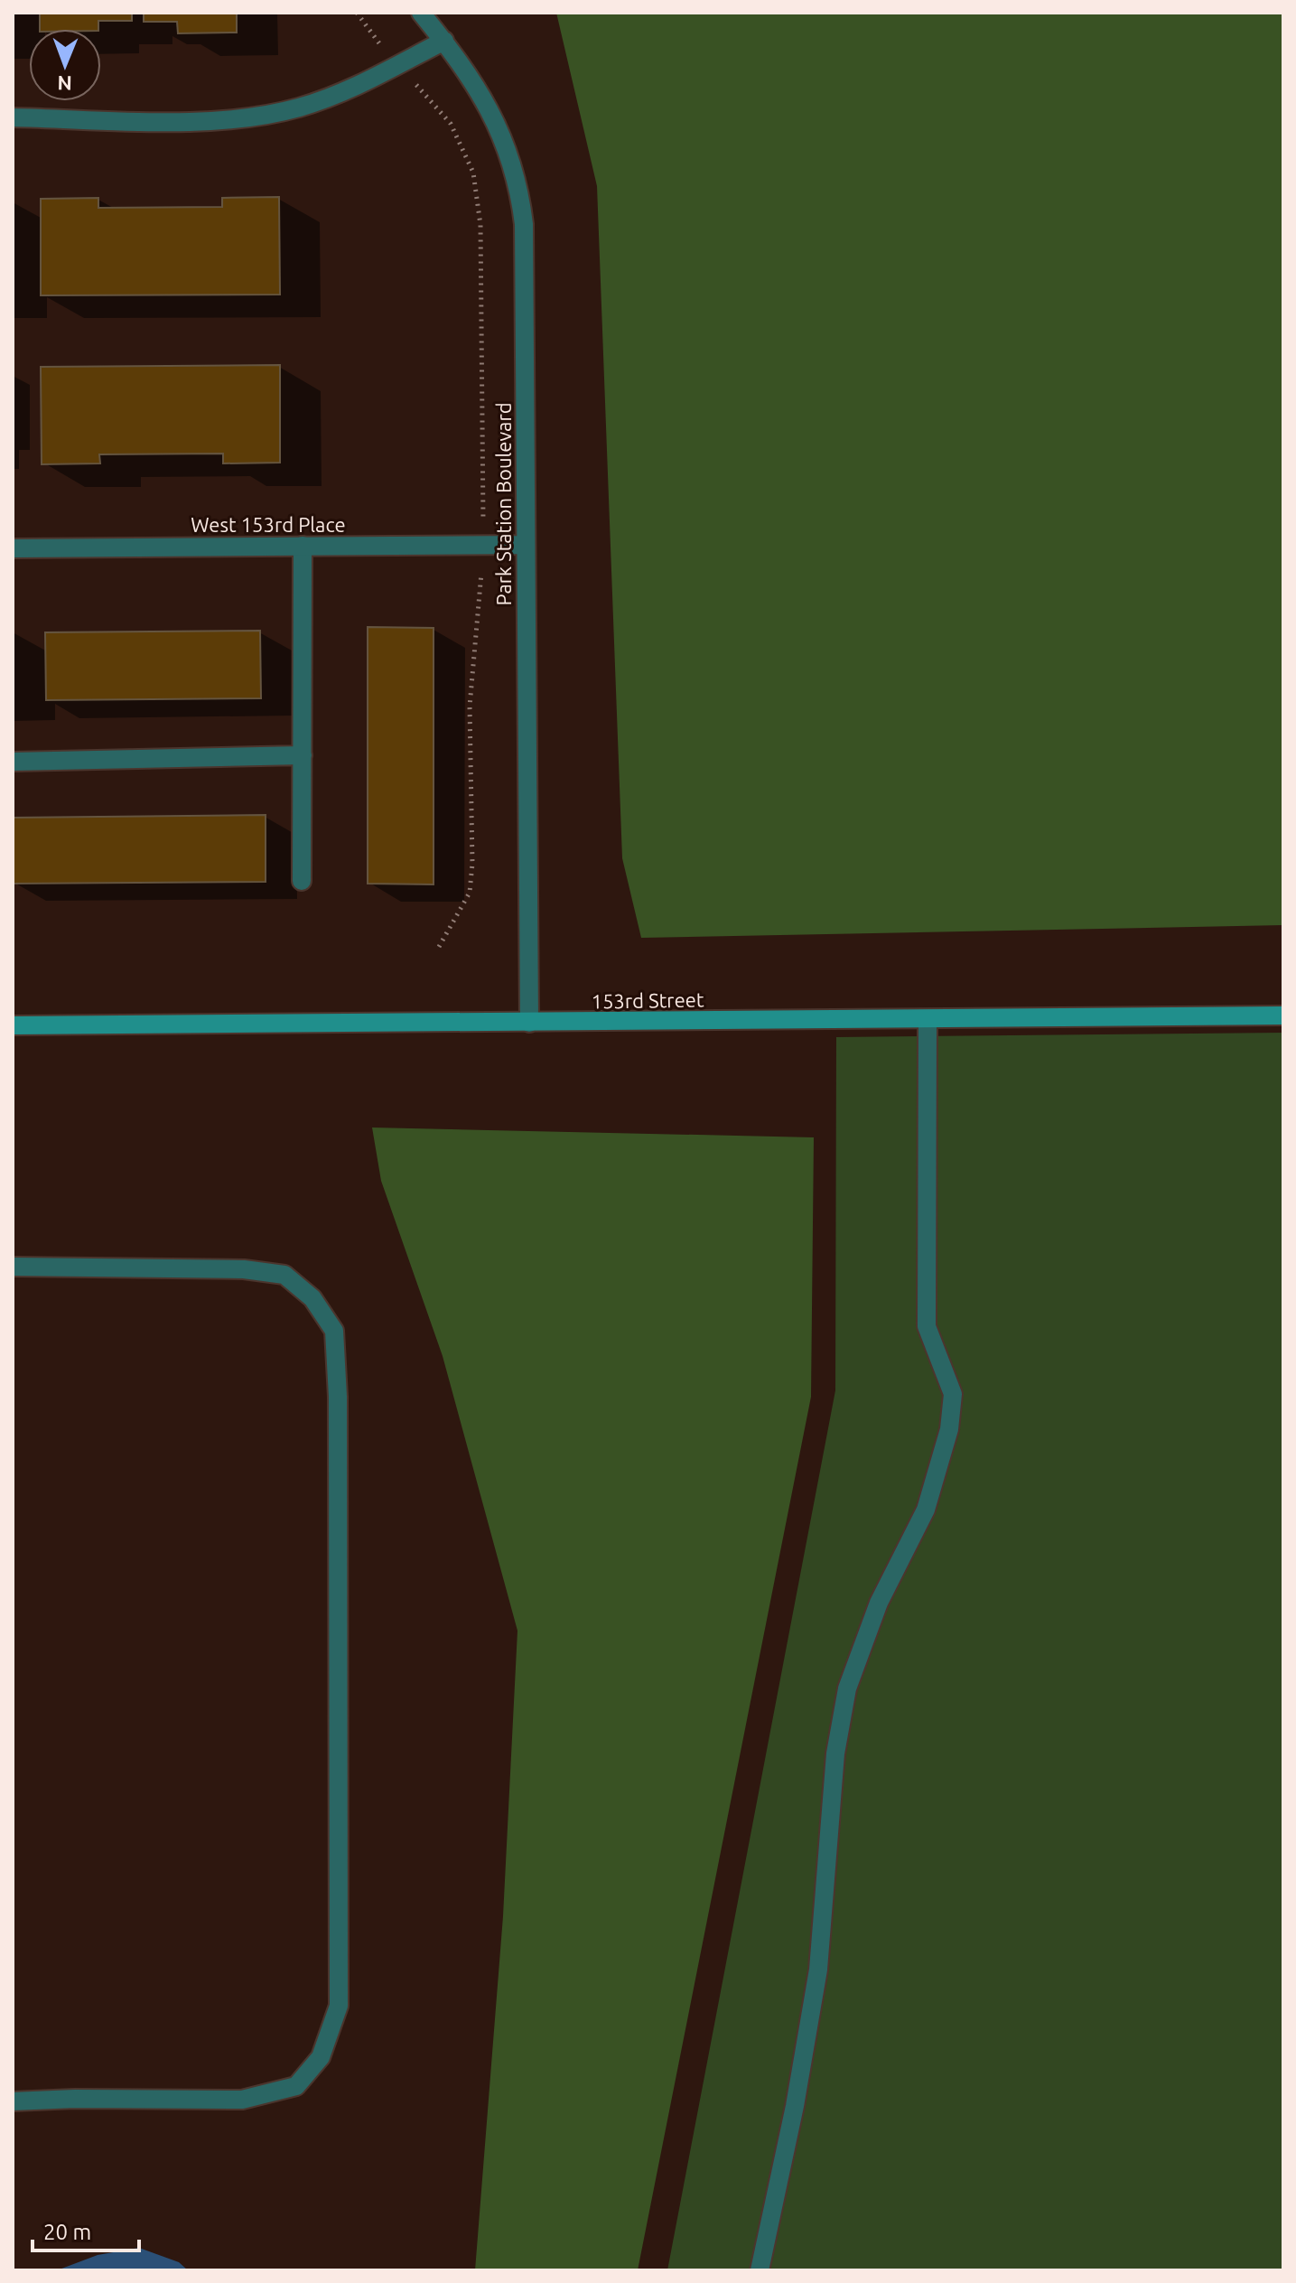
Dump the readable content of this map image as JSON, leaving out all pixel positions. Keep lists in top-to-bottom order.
{
  "streets": {
    "street": ["Park Station Boulevard", "West 153rd Place", "153rd Street"]
  },
  "crossings": [
    ["Park Station Boulevard", "West 153rd Place"],
    ["Park Station Boulevard", "153rd Street"]
  ],
  "scale_bar": "20 m",
  "north": "bottom"
}
